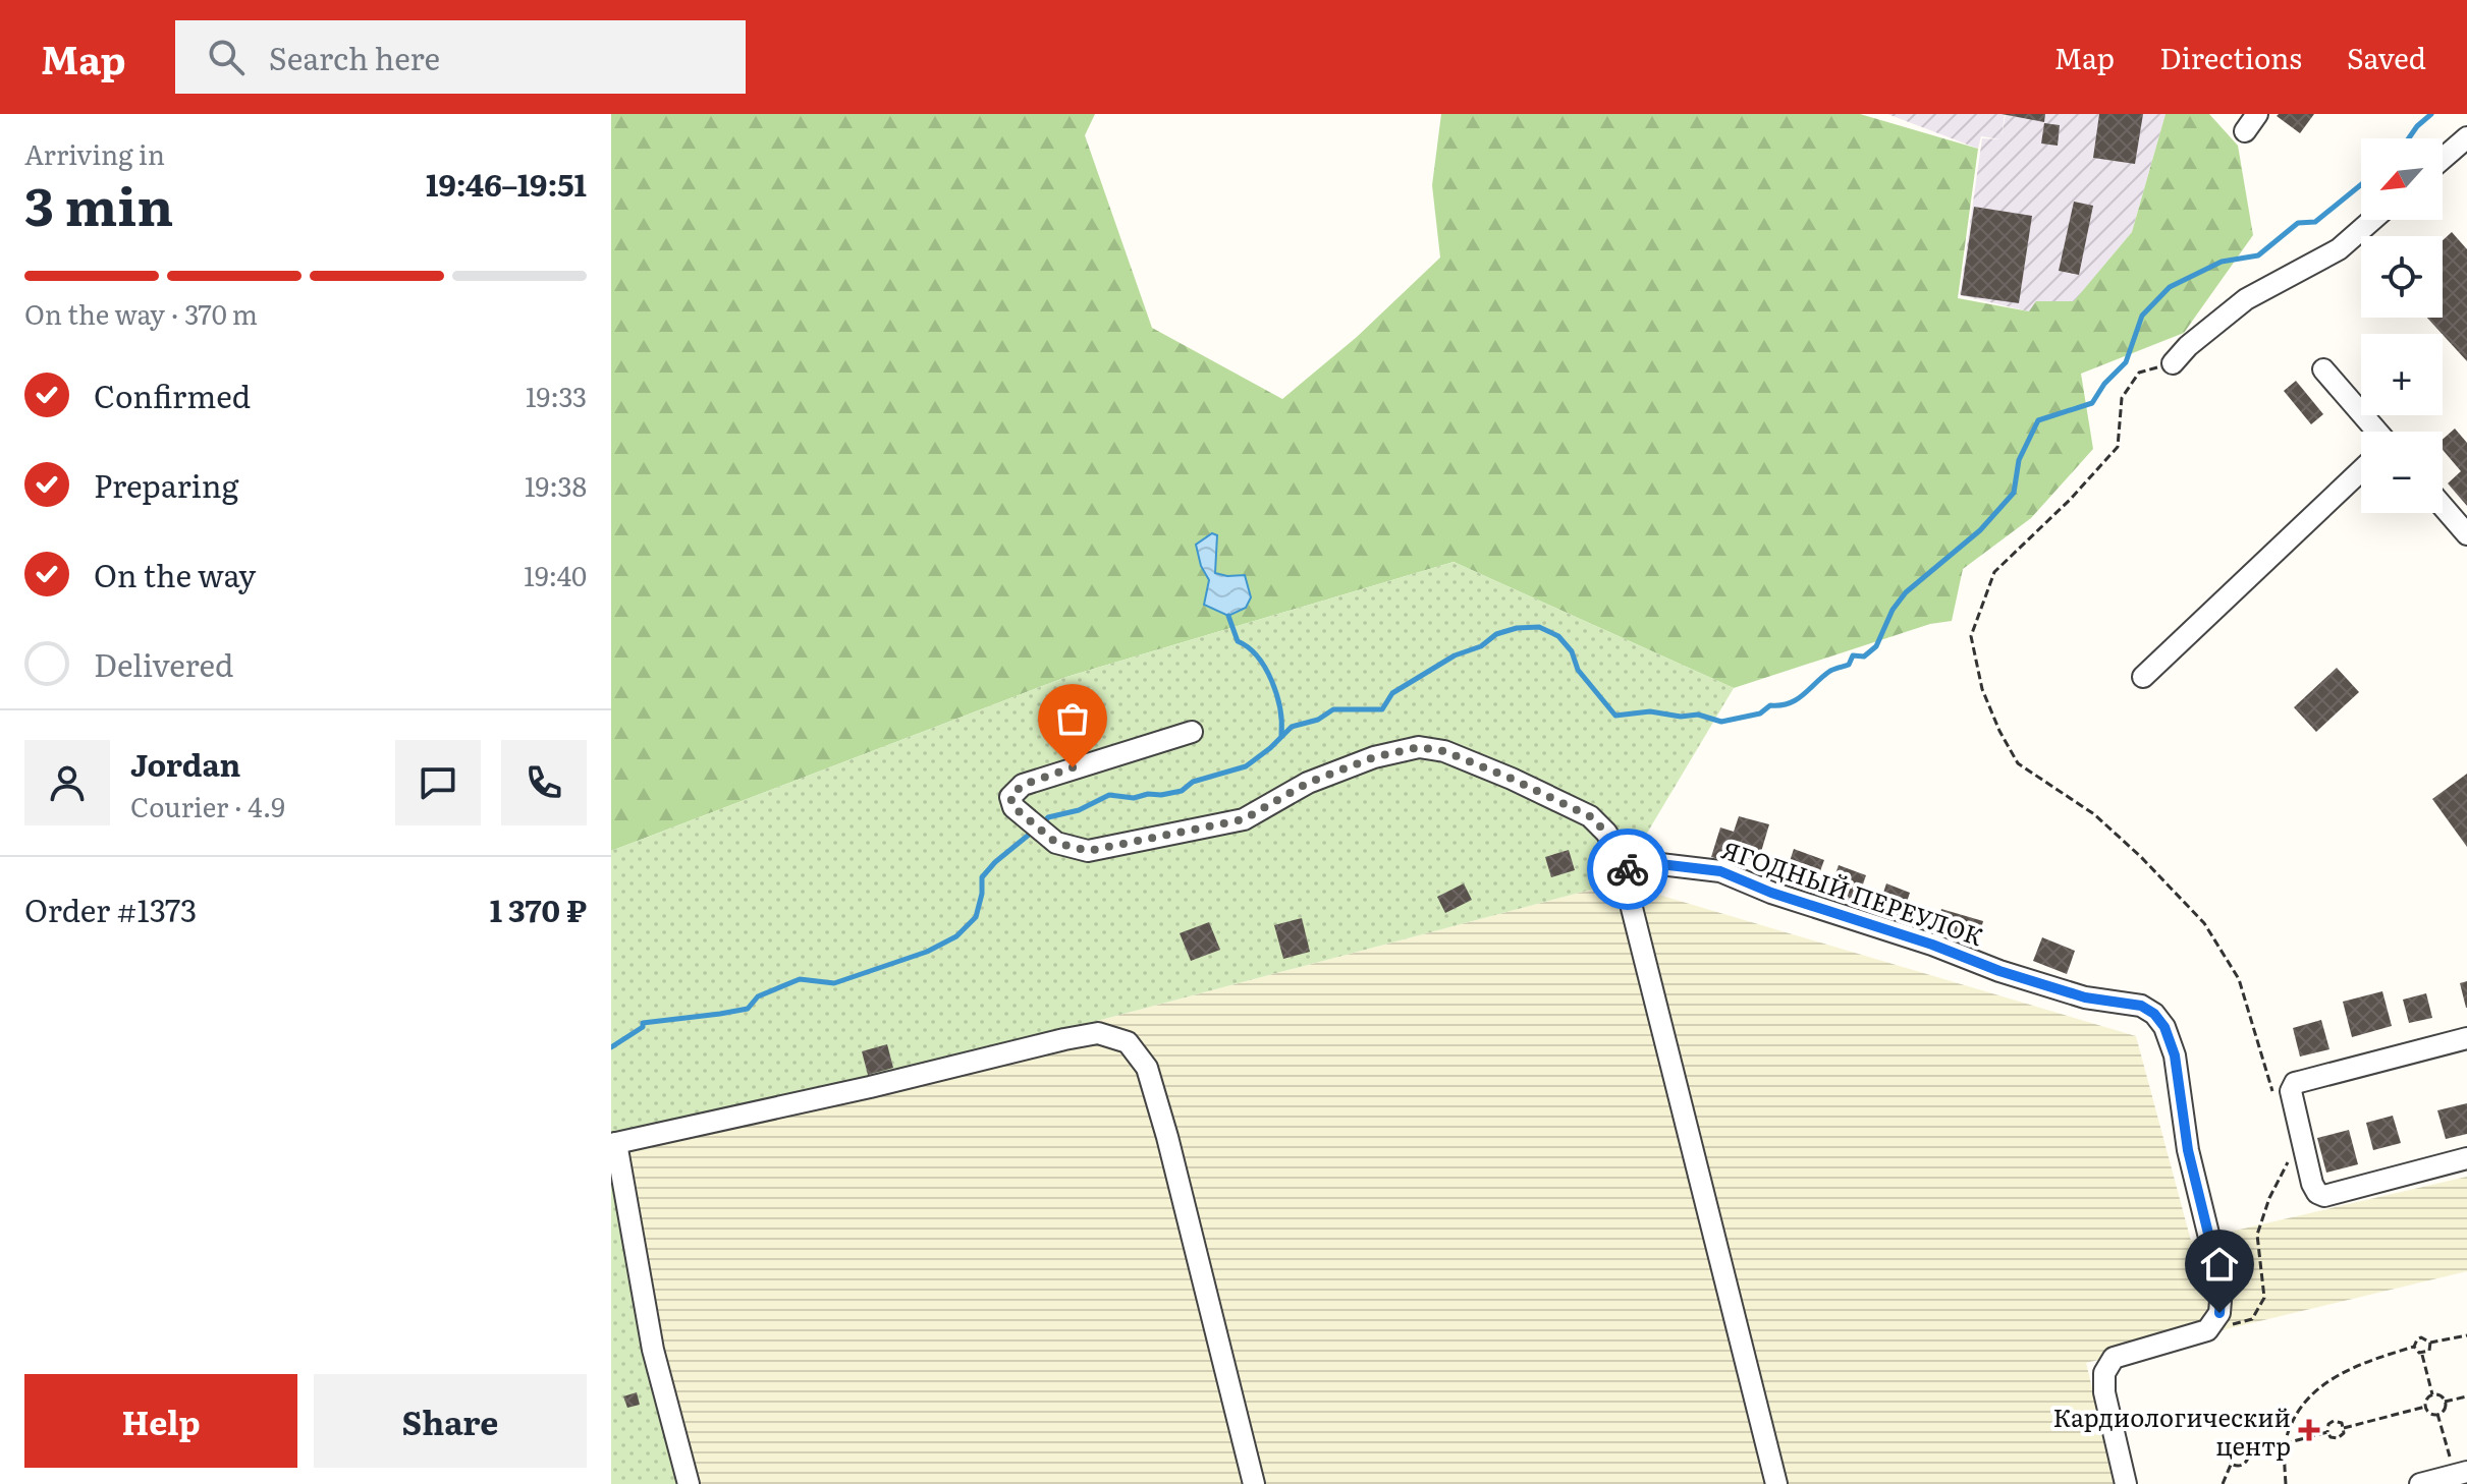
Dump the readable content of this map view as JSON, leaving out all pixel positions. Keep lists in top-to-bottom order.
{
  "streets": {
    "street": ["ЯГОДНЫЙ ПЕРЕУЛОК"]
  },
  "places": {
    "health": ["Кардиологический центр"]
  },
  "north": "bottom left",
  "page": {
    "header": "Map",
    "search": "Search here",
    "nav": ["Map", "Directions", "Saved"],
    "heading": ["3 min", "Arriving in", "19:46–19:51"],
    "panel": [
      "Jordan",
      "Courier · 4.9",
      "Order #1373",
      "1 370 ₽"
    ],
    "map_buttons": ["+", "−"],
    "bar": "On the way · 370 m",
    "list": [
      ["Confirmed", "19:33"],
      ["Preparing", "19:38"],
      ["On the way", "19:40"],
      "Delivered"
    ],
    "buttons": ["Help", "Share"]
  }
}
